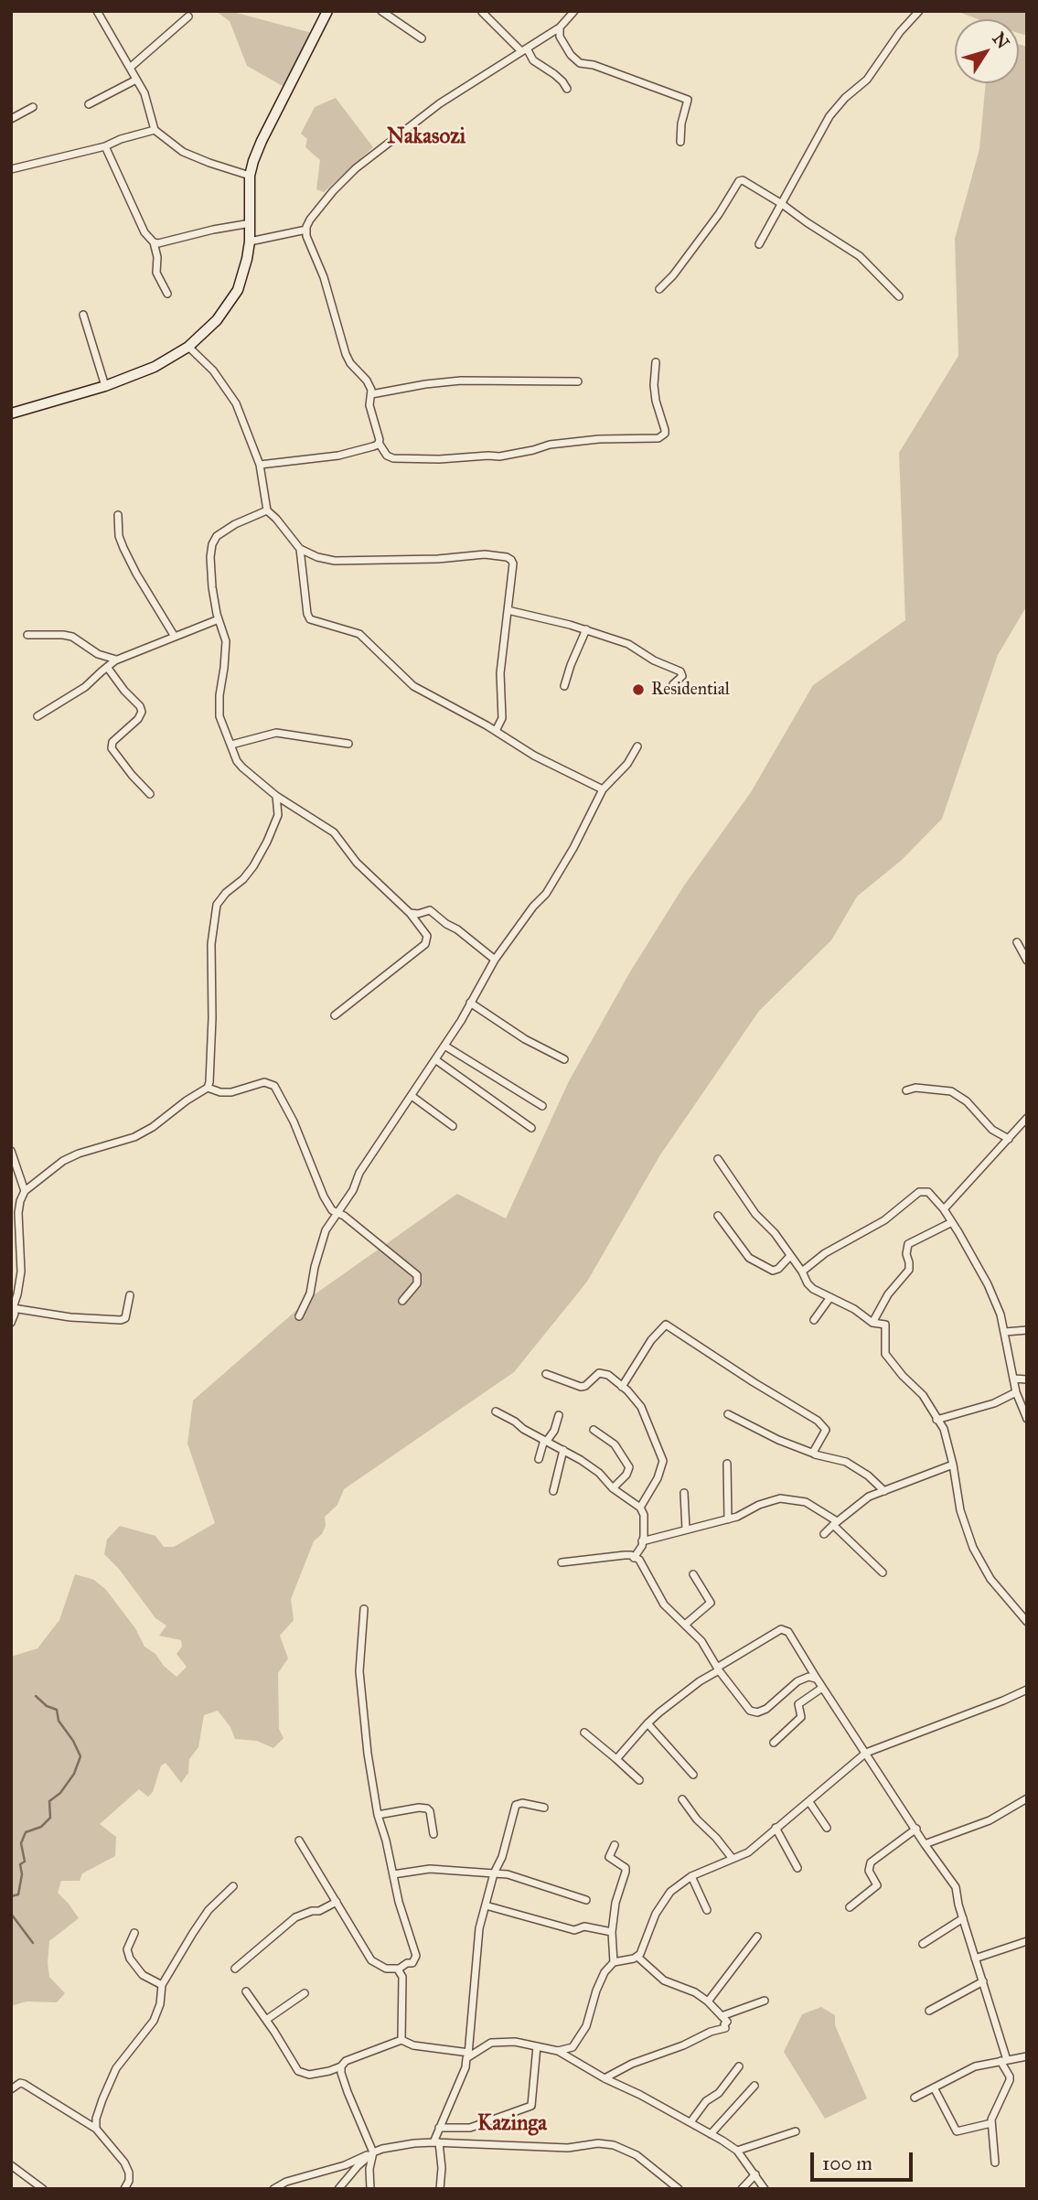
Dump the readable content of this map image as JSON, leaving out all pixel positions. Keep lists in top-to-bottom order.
{
  "districts": ["Nakasozi", "Kazinga"],
  "places": ["Residential"],
  "scale_bar": "100 m",
  "north": "top right"
}
